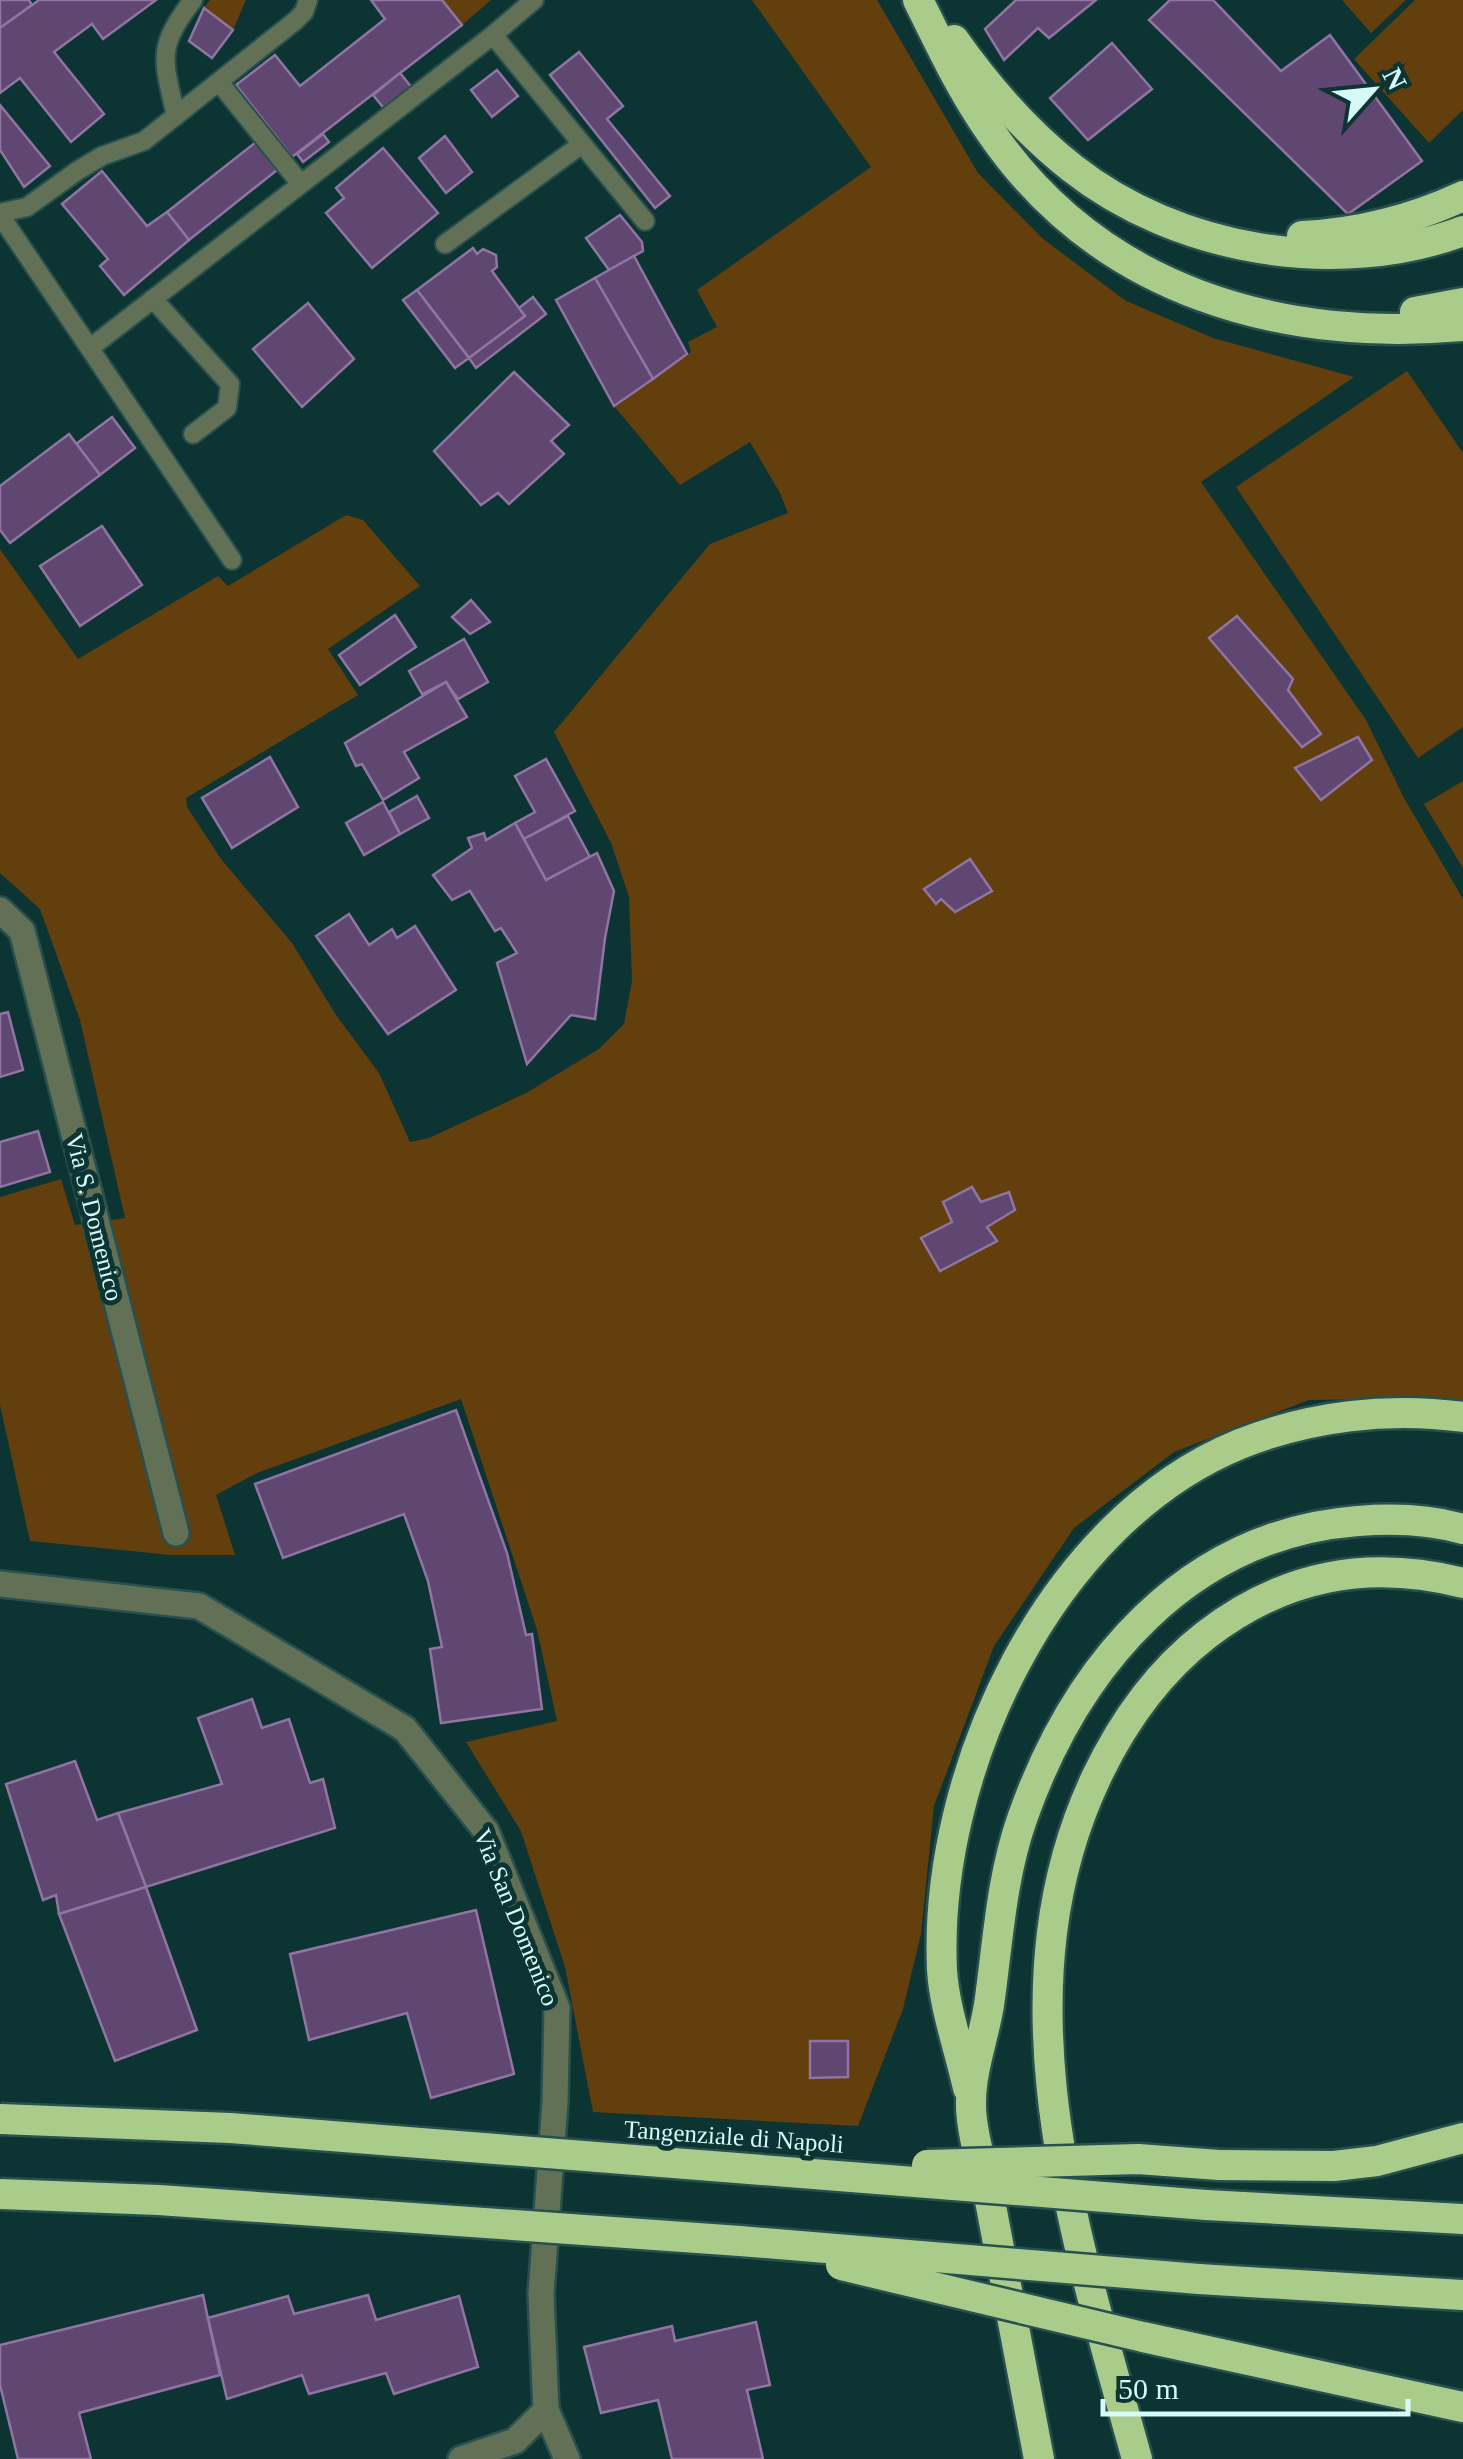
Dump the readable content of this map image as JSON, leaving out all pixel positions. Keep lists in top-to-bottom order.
{
  "streets": {
    "highway": ["Tangenziale di Napoli"],
    "street": ["Via S. Domenico", "Via San Domenico"]
  },
  "scale_bar": "50 m",
  "north": "top right"
}
